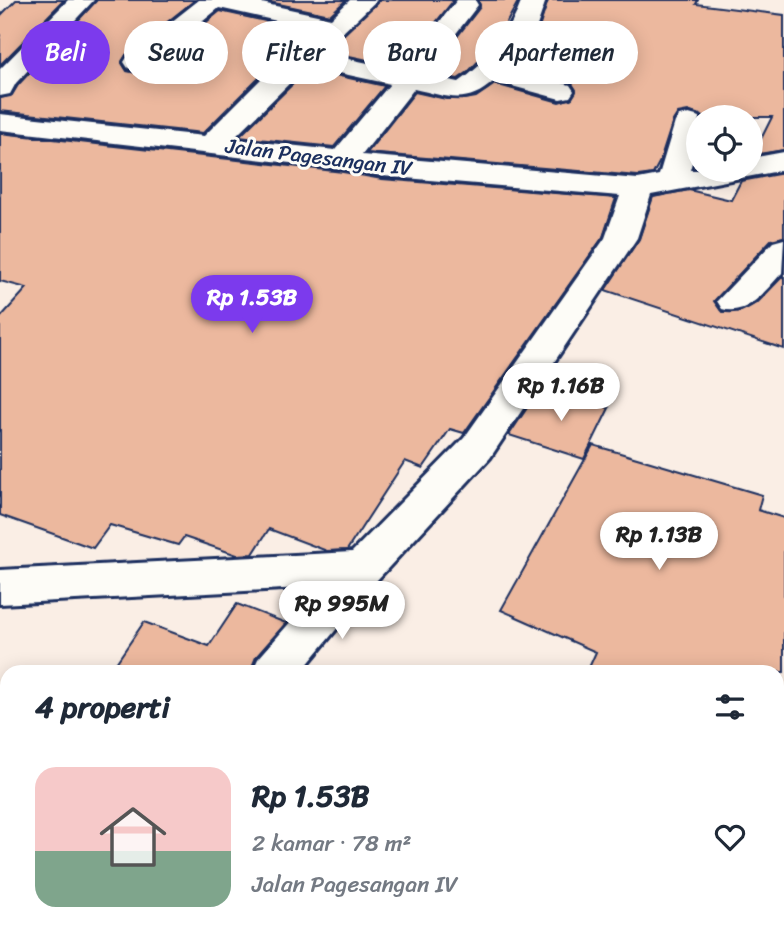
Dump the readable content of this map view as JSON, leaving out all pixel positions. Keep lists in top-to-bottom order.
{
  "streets": {
    "street": ["Jalan Pagesangan IV"]
  },
  "page": {
    "chip": [
      "Beli",
      "Sewa",
      "Filter",
      "Baru",
      "Apartemen"
    ],
    "price": [
      "Rp 1.53B",
      "Rp 1.16B",
      "Rp 1.13B",
      "Rp 995M"
    ],
    "heading": "4 properti",
    "list": [
      {
        "name": "Rp 1.53B",
        "note": "2 kamar · 78 m² · Jalan Pagesangan IV"
      }
    ]
  }
}
